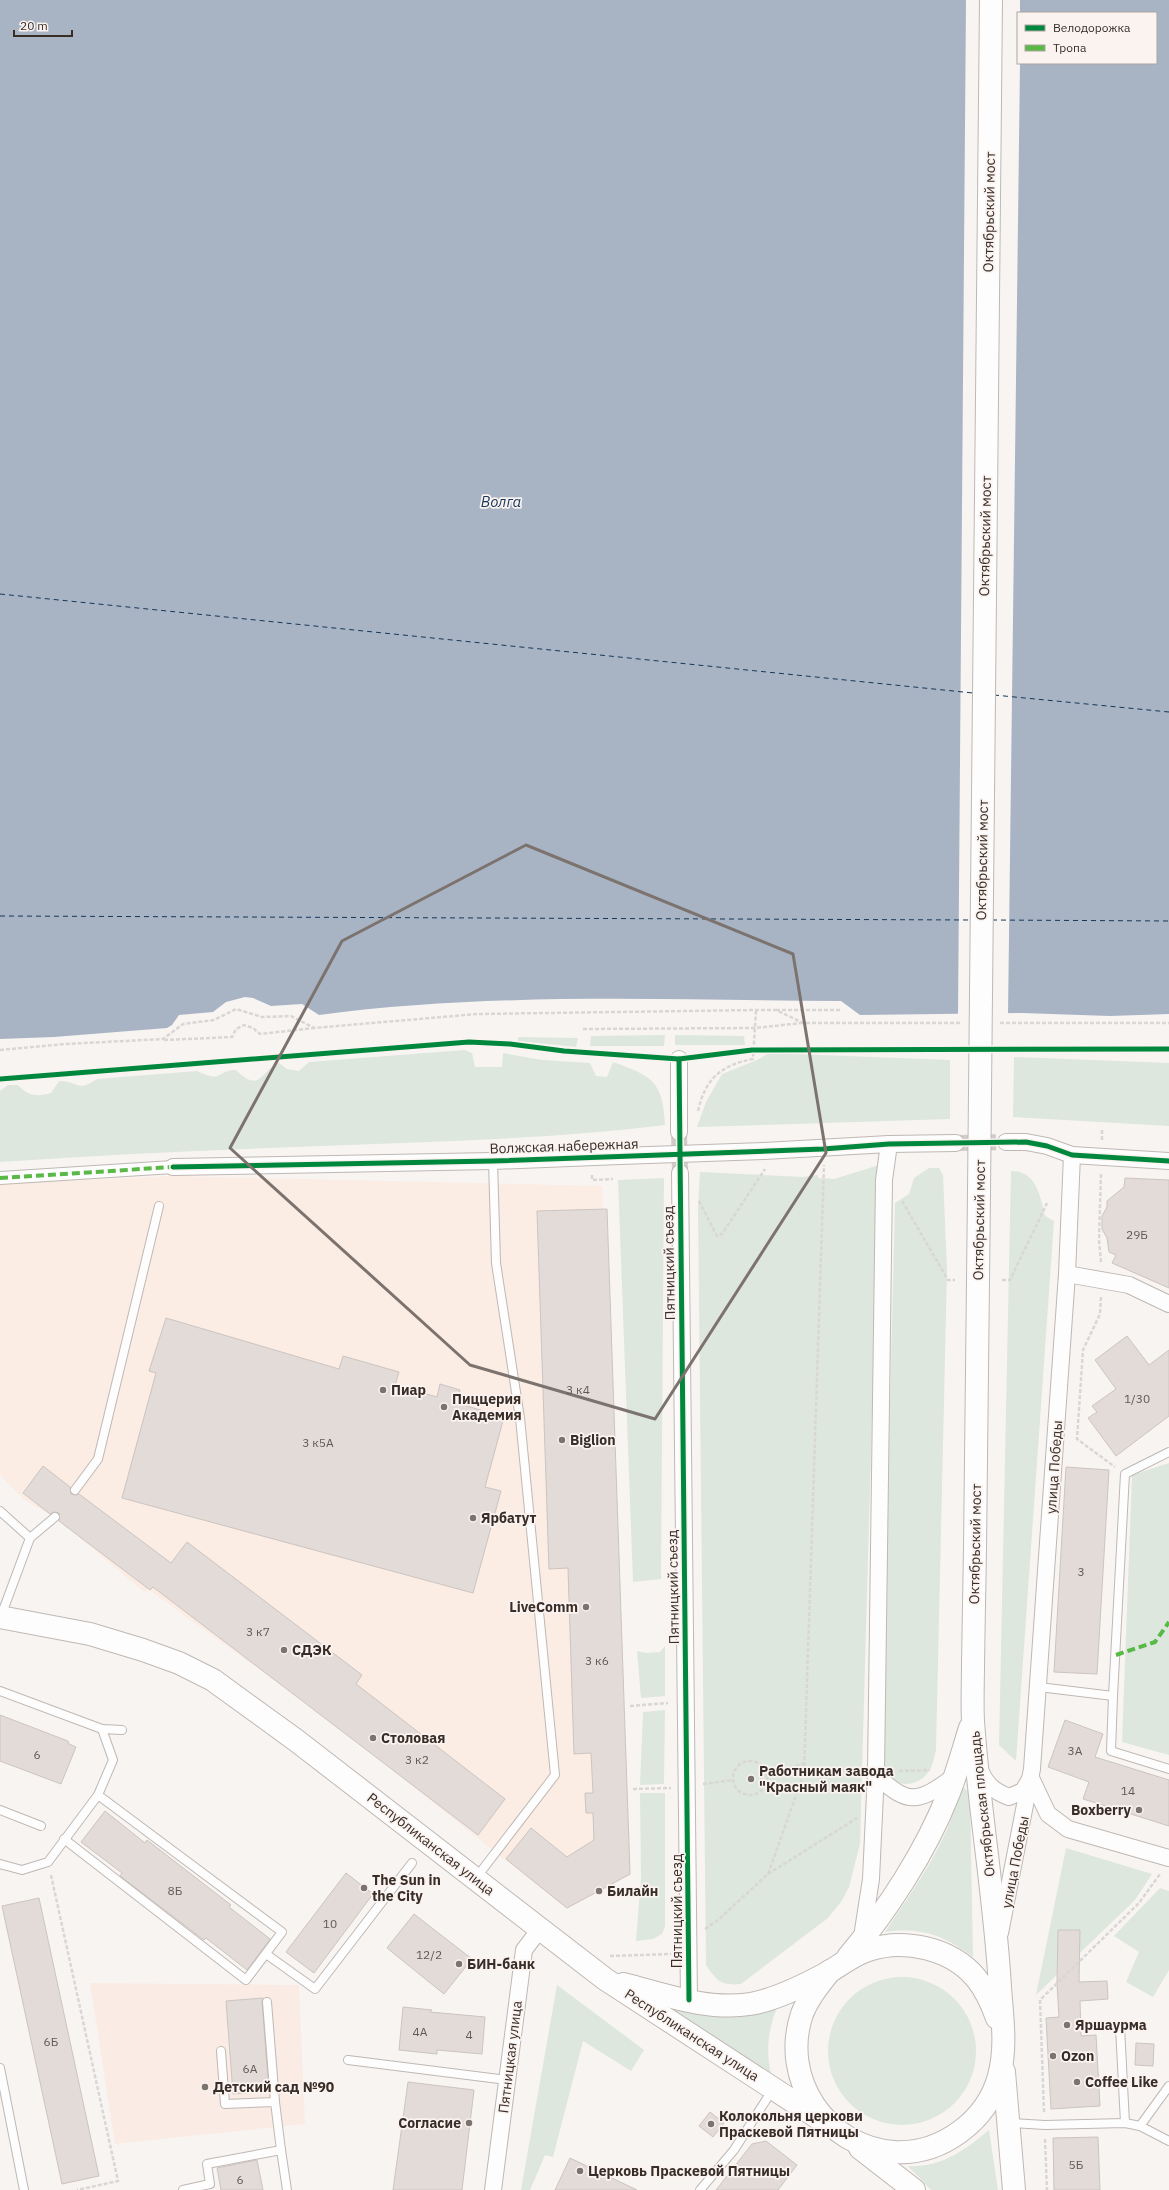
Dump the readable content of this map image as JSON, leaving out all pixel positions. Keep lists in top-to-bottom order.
{
  "streets": {
    "main road": ["Октябрьский мост", "Октябрьская площадь", "Республиканская улица"],
    "street": [
      "Волжская набережная",
      "Пятницкий съезд",
      "улица Победы",
      "Пятницкая улица"
    ]
  },
  "crossings": [
    ["Октябрьский мост", "Октябрьская площадь"],
    ["Пятницкий съезд", "Октябрьская площадь"],
    ["улица Победы", "Октябрьская площадь"],
    ["Октябрьская площадь", "Республиканская улица"],
    ["Республиканская улица", "Пятницкая улица"]
  ],
  "water": ["Волга"],
  "places": [
    "Пиар",
    "Пиццерия Академия",
    "Biglion",
    "Ярбатут",
    "LiveComm",
    "СДЭК",
    "Столовая",
    "Работникам завода \"Красный маяк\"",
    "Boxberry",
    "The Sun in the City",
    "Билайн",
    "БИН-банк",
    "Яршаурма",
    "Ozon",
    "Coffee Like",
    "Детский сад №90",
    "Согласие",
    "Колокольня церкови Праскевой Пятницы",
    "Церковь Праскевой Пятницы"
  ],
  "house_numbers": [
    "29Б",
    "3 к4",
    "1/30",
    "3 к5А",
    "3",
    "3 к7",
    "3 к6",
    "3А",
    "6",
    "3 к2",
    "14",
    "8Б",
    "10",
    "12/2",
    "4А",
    "4",
    "6Б",
    "6А",
    "5Б",
    "6"
  ],
  "legend": ["Велодорожка", "Тропа"],
  "scale_bar": "20 m"
}
